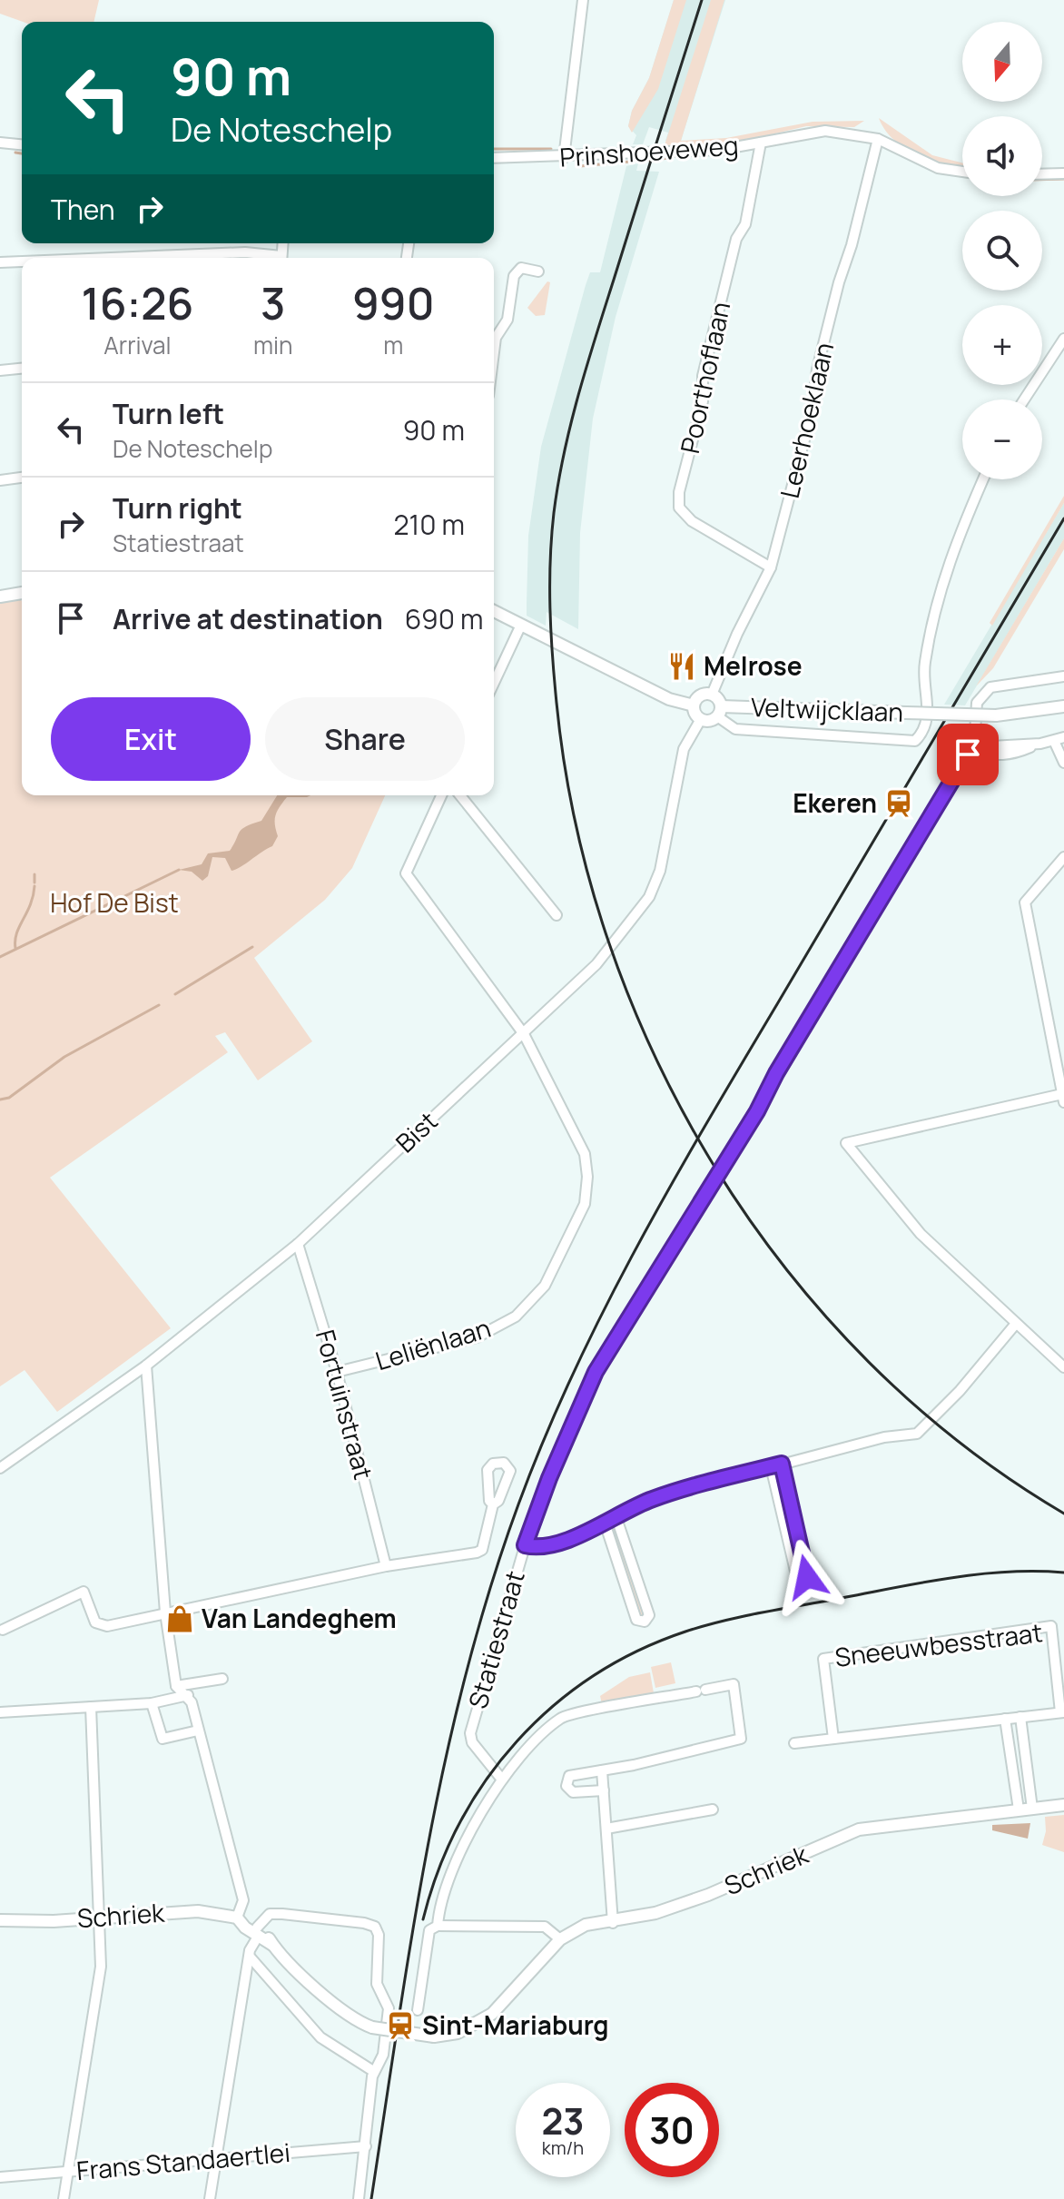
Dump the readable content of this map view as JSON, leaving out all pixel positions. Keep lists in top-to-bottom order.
{
  "streets": {
    "street": [
      "Prinshoeveweg",
      "Poorthoflaan",
      "Leerhoeklaan",
      "Veltwijcklaan",
      "Bist",
      "Leliënlaan",
      "Fortuinstraat",
      "Statiestraat",
      "Sneeuwbesstraat",
      "Schriek",
      "Frans Standaertlei"
    ]
  },
  "crossings": [
    ["Prinshoeveweg", "Poorthoflaan"],
    ["Prinshoeveweg", "Leerhoeklaan"],
    ["Poorthoflaan", "Leerhoeklaan"],
    ["Leerhoeklaan", "Veltwijcklaan"],
    ["Leerhoeklaan", "Bist"],
    ["Veltwijcklaan", "Bist"],
    ["Bist", "Leliënlaan"],
    ["Bist", "Fortuinstraat"],
    ["Leliënlaan", "Fortuinstraat"]
  ],
  "parks": ["Hof De Bist"],
  "places": {
    "restaurant": ["Melrose"],
    "station": ["Ekeren", "Sint-Mariaburg"],
    "shop": ["Van Landeghem"]
  },
  "north": "bottom",
  "page": {
    "map_buttons": ["+", "−"],
    "turn": ["90 m", "De Noteschelp"],
    "then": "Then",
    "eta": [
      "16:26",
      "Arrival",
      "3",
      "min",
      "990",
      "m"
    ],
    "list": [
      {
        "name": "Turn left",
        "note": "De Noteschelp",
        "value": "90 m"
      },
      {
        "name": "Turn right",
        "note": "Statiestraat",
        "value": "210 m"
      },
      {
        "name": "Arrive at destination",
        "value": "690 m"
      }
    ],
    "buttons": ["Exit", "Share"],
    "speed": "23 km/h",
    "limit": "30"
  }
}
